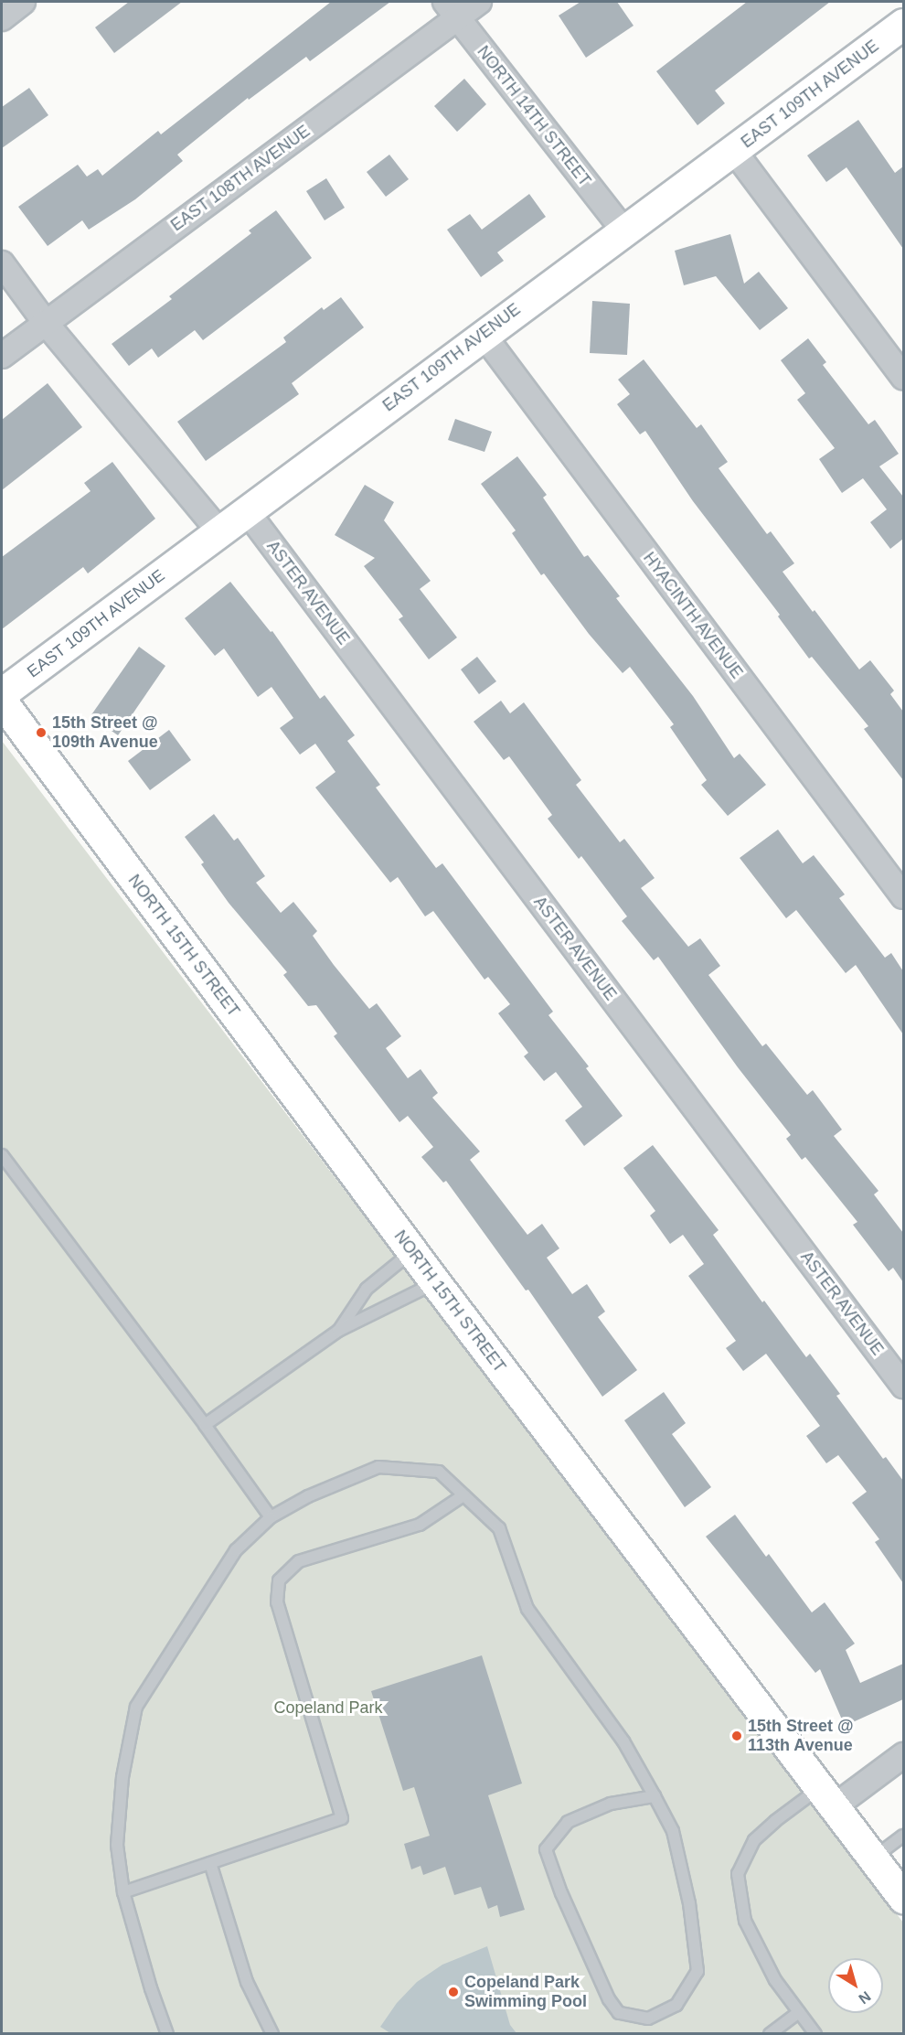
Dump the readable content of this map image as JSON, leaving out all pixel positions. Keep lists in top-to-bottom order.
{
  "streets": {
    "street": [
      "EAST 109TH AVENUE",
      "NORTH 14TH STREET",
      "EAST 108TH AVENUE",
      "ASTER AVENUE",
      "HYACINTH AVENUE",
      "NORTH 15TH STREET"
    ]
  },
  "crossings": [
    ["EAST 109TH AVENUE", "NORTH 14TH STREET"],
    ["EAST 109TH AVENUE", "ASTER AVENUE"],
    ["EAST 109TH AVENUE", "HYACINTH AVENUE"],
    ["NORTH 14TH STREET", "EAST 108TH AVENUE"]
  ],
  "parks": ["Copeland Park"],
  "places": ["15th Street @ 109th Avenue", "15th Street @ 113th Avenue", "Copeland Park Swimming Pool"],
  "north": "bottom right"
}
